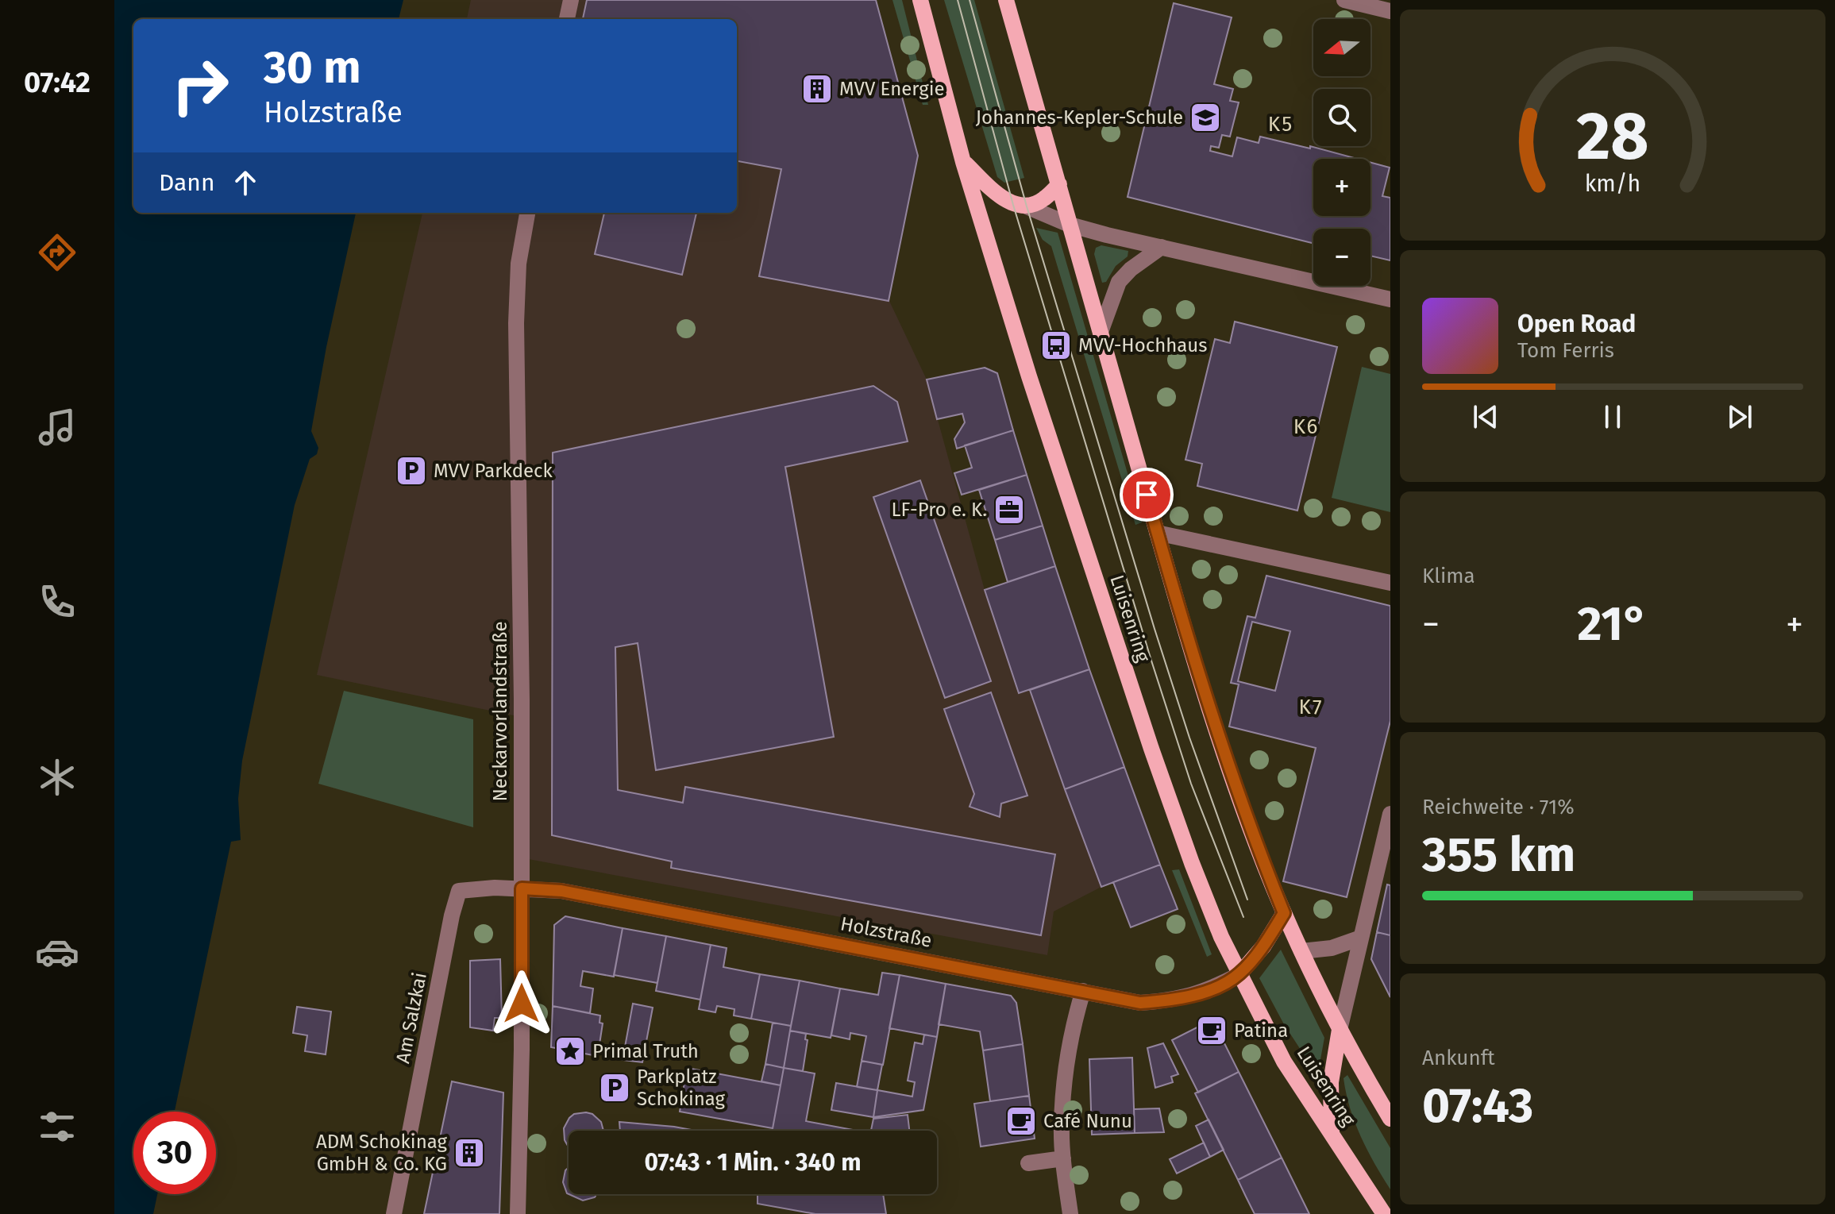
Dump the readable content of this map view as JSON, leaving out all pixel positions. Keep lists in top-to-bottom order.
{
  "streets": {
    "main road": ["Luisenring"],
    "street": ["Neckarvorlandstraße", "Holzstraße", "Am Salzkai"]
  },
  "crossings": [
    ["Luisenring", "Holzstraße"],
    ["Neckarvorlandstraße", "Holzstraße"],
    ["Neckarvorlandstraße", "Am Salzkai"],
    ["Holzstraße", "Am Salzkai"]
  ],
  "districts": ["K5", "K6", "K7"],
  "places": {
    "building": ["MVV Energie", "ADM Schokinag GmbH & Co. KG"],
    "school or university": ["Johannes-Kepler-Schule"],
    "bus stop": ["MVV-Hochhaus"],
    "parking": ["MVV Parkdeck", "Parkplatz Schokinag"],
    "office": ["LF-Pro e. K."],
    "cafe": ["Patina", "Café Nunu"],
    "place": ["Primal Truth"]
  },
  "north": "left",
  "page": {
    "tabs": "07:42",
    "map_buttons": ["+", "−"],
    "turn": ["30 m", "Holzstraße"],
    "then": "Dann",
    "song": ["Open Road", "Tom Ferris"],
    "tile": [
      "Klima",
      ["Reichweite · 71%", "355 km"],
      ["Ankunft", "07:43"]
    ],
    "heat": ["−", "21°", "+"],
    "limit": "30",
    "trip": "07:43 · 1 Min. · 340 m",
    "gauge": ["28", "km/h"]
  }
}
